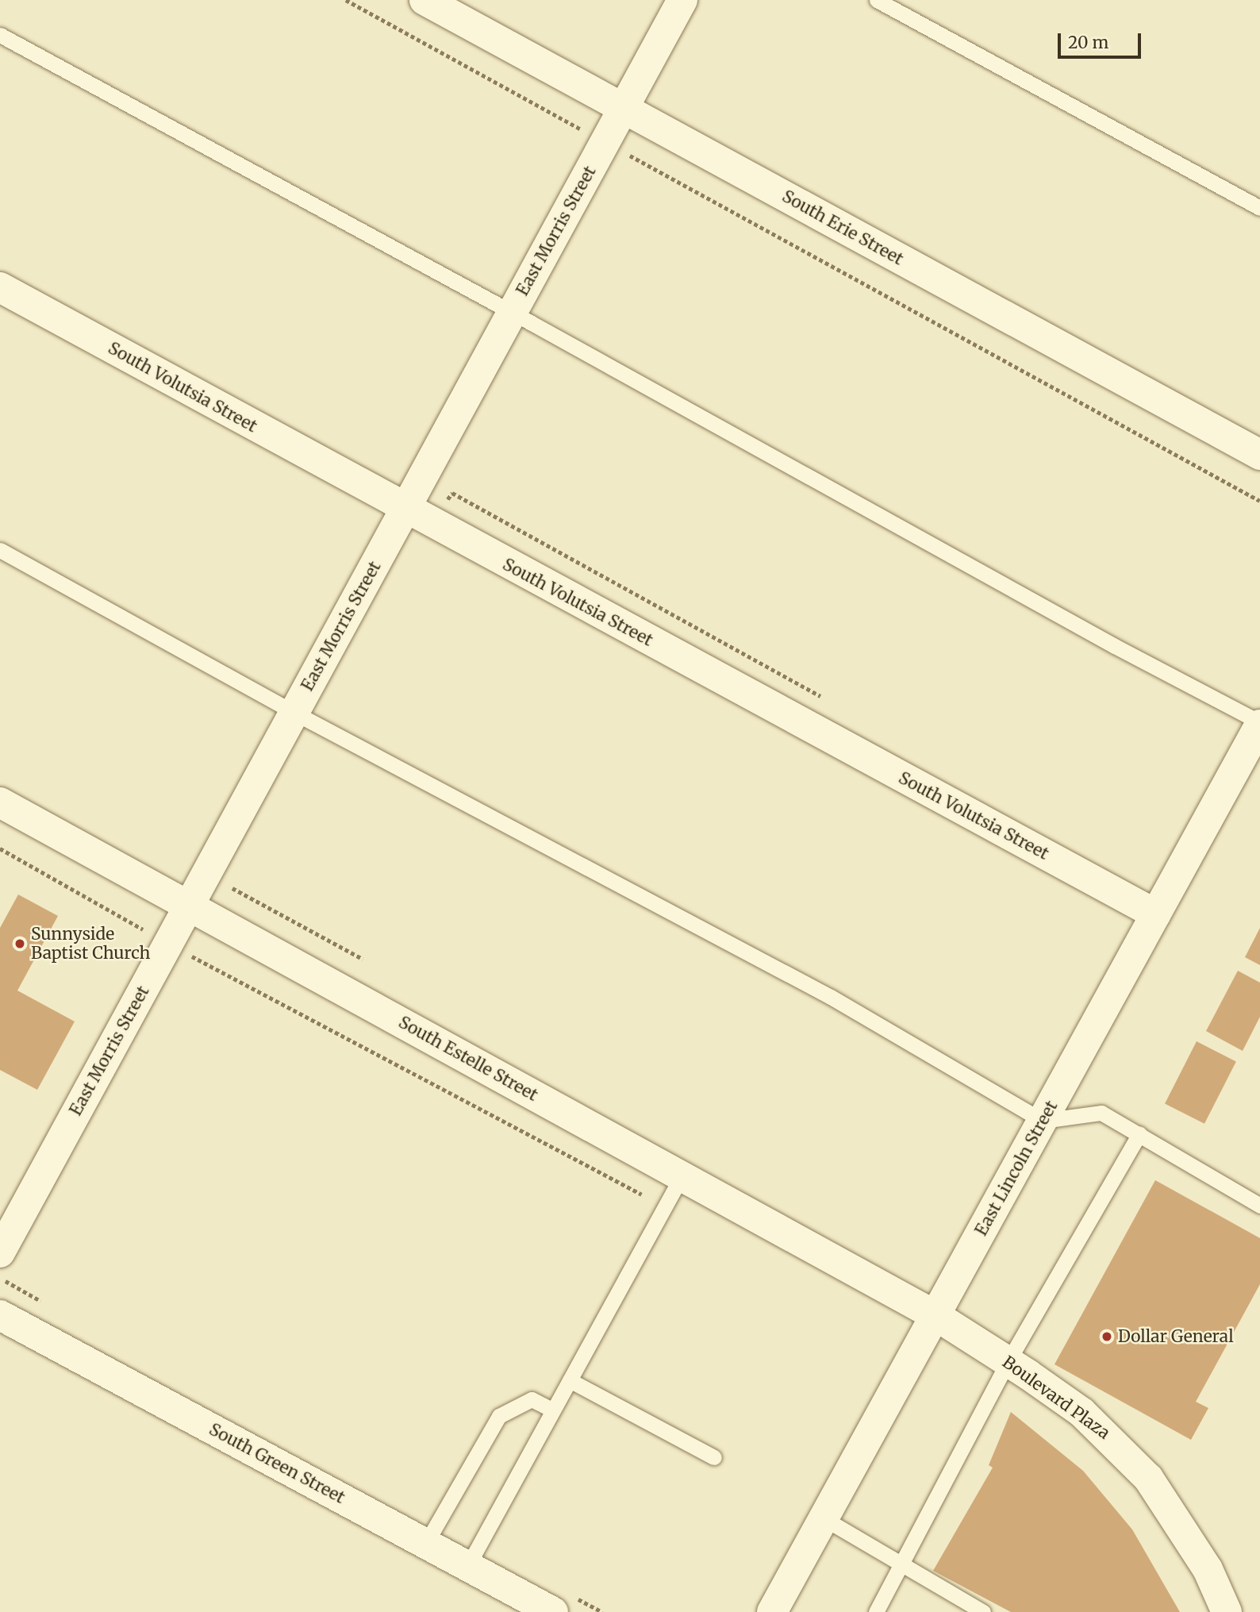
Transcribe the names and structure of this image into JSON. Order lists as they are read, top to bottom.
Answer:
{
  "streets": {
    "street": [
      "South Erie Street",
      "East Morris Street",
      "South Volutsia Street",
      "South Estelle Street",
      "East Lincoln Street",
      "Boulevard Plaza",
      "South Green Street"
    ]
  },
  "crossings": [
    ["South Erie Street", "East Morris Street"],
    ["East Morris Street", "South Volutsia Street"],
    ["East Morris Street", "South Estelle Street"],
    ["South Volutsia Street", "East Lincoln Street"],
    ["South Estelle Street", "East Lincoln Street"],
    ["South Estelle Street", "Boulevard Plaza"],
    ["East Lincoln Street", "Boulevard Plaza"]
  ],
  "places": ["Sunnyside Baptist Church", "Dollar General"],
  "scale_bar": "20 m"
}
